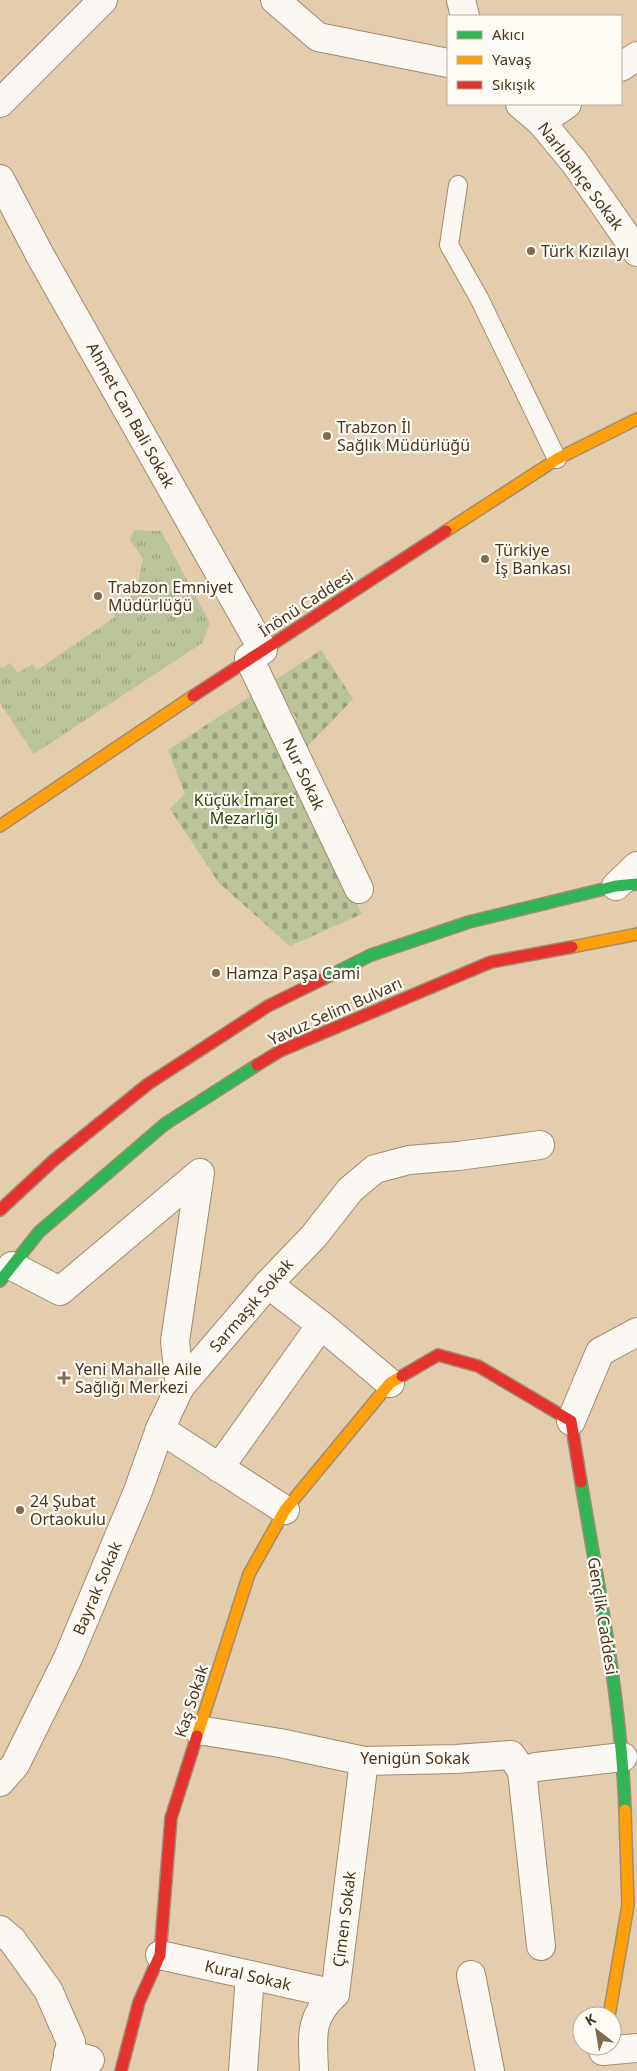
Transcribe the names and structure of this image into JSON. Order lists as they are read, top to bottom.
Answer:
{
  "streets": {
    "street": [
      "Narlıbahçe Sokak",
      "Ahmet Can Bali Sokak",
      "İnönü Caddesi",
      "Nur Sokak",
      "Yavuz Selim Bulvarı",
      "Sarmaşık Sokak",
      "Bayrak Sokak",
      "Gençlik Caddesi",
      "Kaş Sokak",
      "Yenigün Sokak",
      "Çimen Sokak",
      "Kural Sokak"
    ]
  },
  "crossings": [
    ["Ahmet Can Bali Sokak", "İnönü Caddesi"],
    ["Ahmet Can Bali Sokak", "Nur Sokak"],
    ["İnönü Caddesi", "Nur Sokak"],
    ["Sarmaşık Sokak", "Bayrak Sokak"],
    ["Kaş Sokak", "Yenigün Sokak"],
    ["Kaş Sokak", "Kural Sokak"],
    ["Yenigün Sokak", "Çimen Sokak"],
    ["Çimen Sokak", "Kural Sokak"]
  ],
  "parks": ["Küçük İmaret Mezarlığı"],
  "places": {
    "other": [
      "Türk Kızılayı",
      "Trabzon İl Sağlık Müdürlüğü",
      "Türkiye İş Bankası",
      "Trabzon Emniyet Müdürlüğü",
      "Hamza Paşa Cami",
      "24 Şubat Ortaokulu"
    ],
    "health": ["Yeni Mahalle Aile Sağlığı Merkezi"]
  },
  "legend": ["Akıcı", "Yavaş", "Sıkışık"],
  "north": "top left"
}
